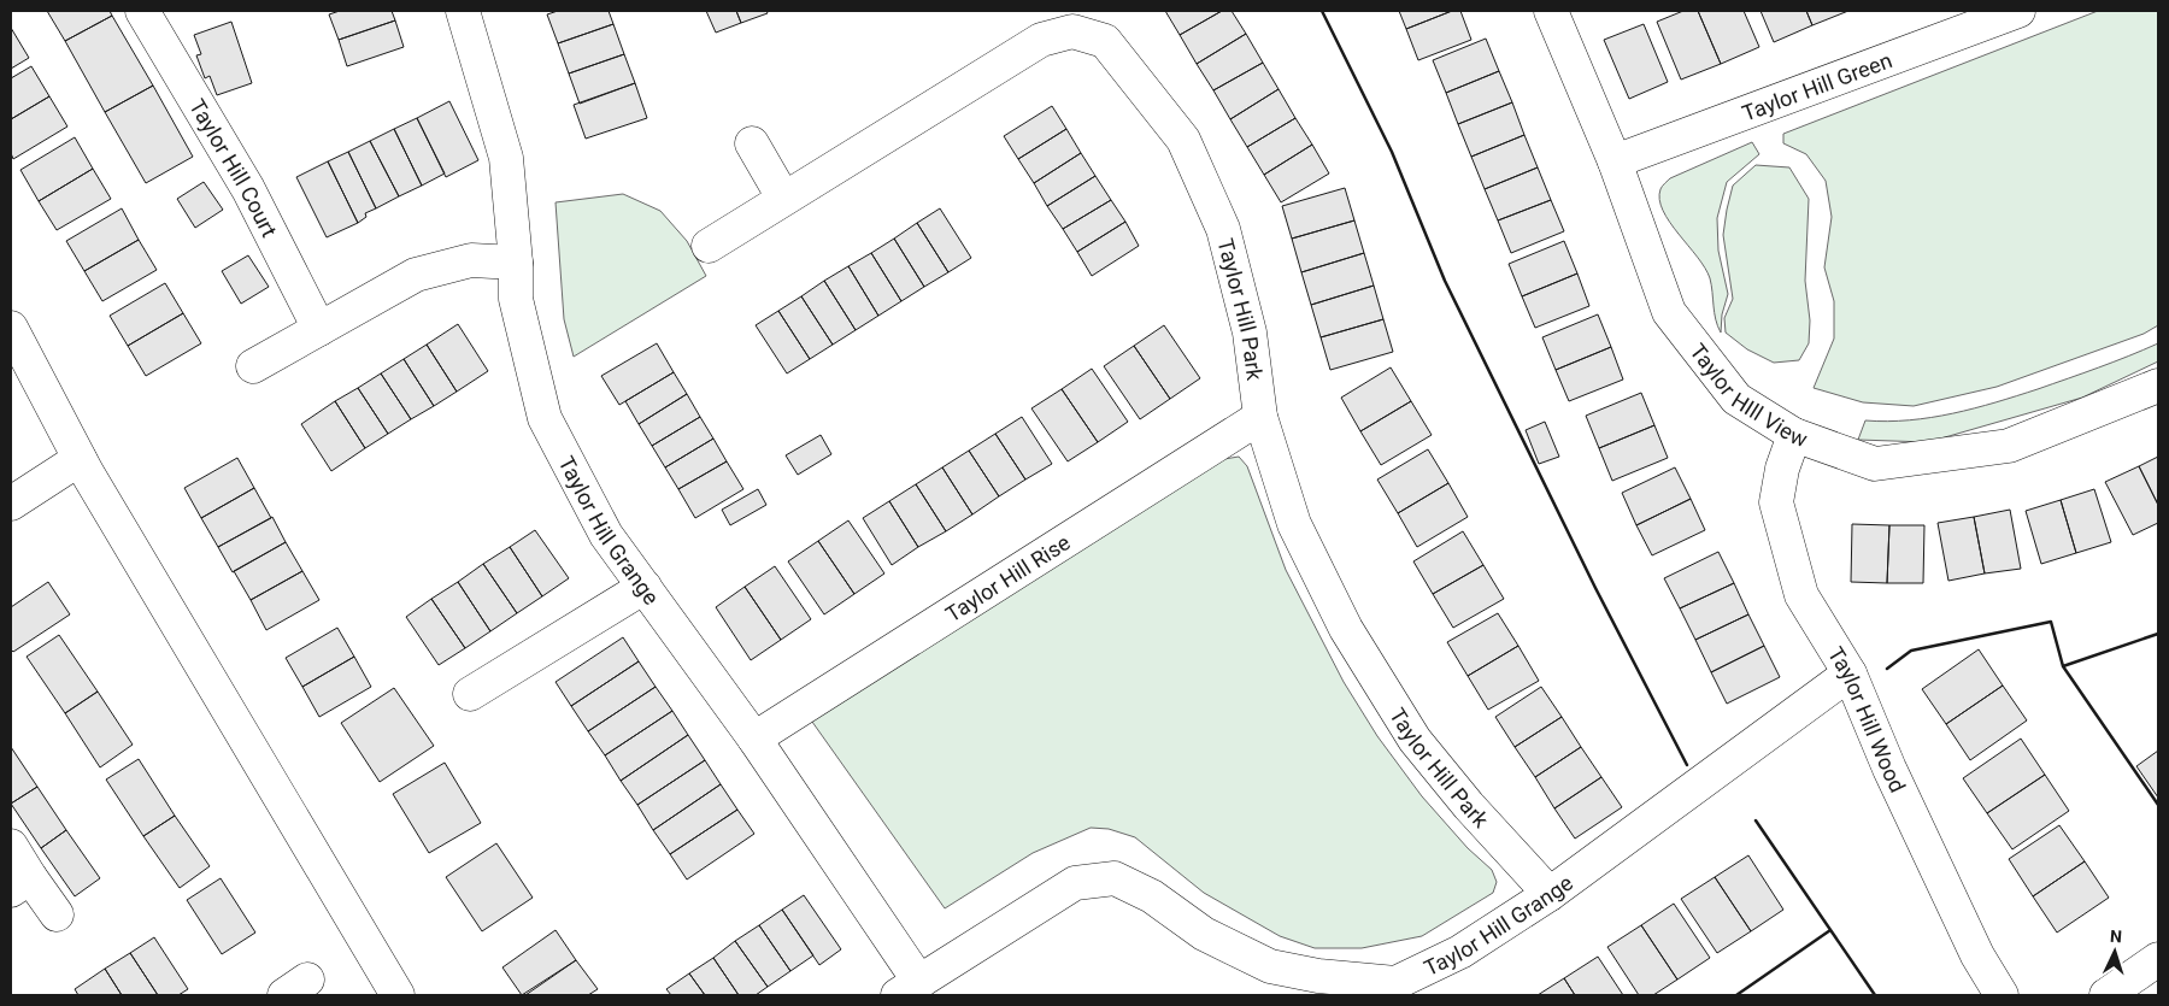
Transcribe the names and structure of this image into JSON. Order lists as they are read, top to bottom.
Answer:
{
  "streets": {
    "street": [
      "Taylor Hill Green",
      "Taylor Hill Court",
      "Taylor Hill Park",
      "Taylor HIll View",
      "Taylor Hill Grange",
      "Taylor Hill Rise",
      "Taylor Hill Wood"
    ]
  },
  "crossings": [
    ["Taylor Hill Green", "Taylor HIll View"],
    ["Taylor Hill Park", "Taylor Hill Grange"],
    ["Taylor Hill Park", "Taylor Hill Rise"],
    ["Taylor HIll View", "Taylor Hill Wood"],
    ["Taylor Hill Grange", "Taylor Hill Rise"],
    ["Taylor Hill Grange", "Taylor Hill Wood"]
  ],
  "north": "top"
}
